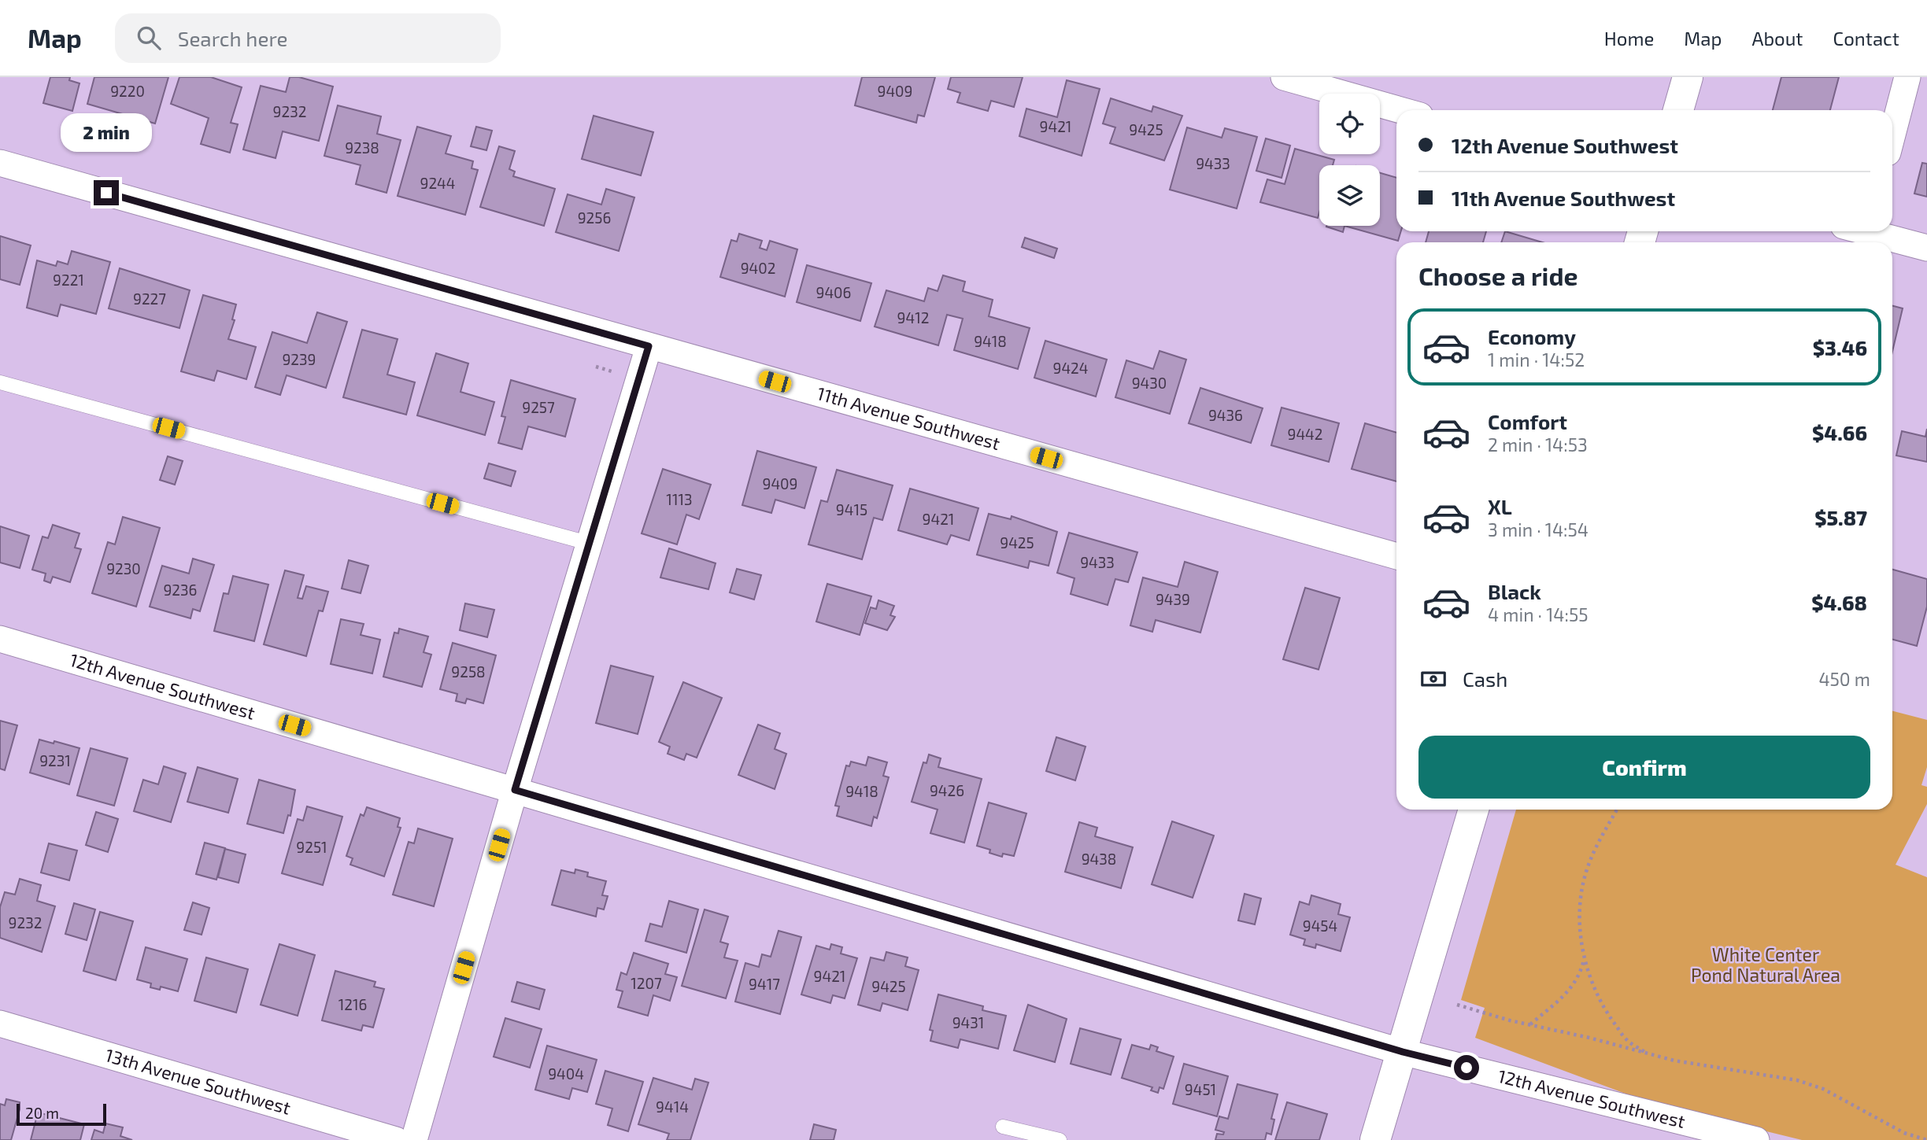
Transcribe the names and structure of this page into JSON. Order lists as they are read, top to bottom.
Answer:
{
  "streets": {
    "street": ["11th Avenue Southwest", "12th Avenue Southwest", "13th Avenue Southwest"]
  },
  "parks": ["White Center Pond Natural Area"],
  "house_numbers": [
    "9220",
    "9409",
    "9232",
    "9421",
    "9425",
    "9238",
    "9433",
    "9244",
    "9256",
    "9402",
    "9221",
    "9406",
    "9227",
    "9412",
    "9418",
    "9239",
    "9424",
    "9430",
    "9257",
    "9436",
    "9442",
    "9409",
    "1113",
    "9415",
    "9421",
    "9425",
    "9433",
    "9230",
    "9236",
    "9439",
    "9258",
    "9231",
    "9426",
    "9418",
    "9251",
    "9438",
    "9232",
    "9454",
    "9421",
    "1207",
    "9417",
    "9425",
    "1216",
    "9431",
    "9404",
    "9451",
    "9414"
  ],
  "scale_bar": "20 m",
  "page": {
    "header": "Map",
    "search": "Search here",
    "nav": [
      "Home",
      "Map",
      "About",
      "Contact"
    ],
    "banner": ["12th Avenue Southwest", "11th Avenue Southwest"],
    "bubble": "2 min",
    "heading": "Choose a ride",
    "list": [
      {
        "name": "Economy",
        "note": "1 min · 14:52",
        "value": "$3.46"
      },
      {
        "name": "Comfort",
        "note": "2 min · 14:53",
        "value": "$4.66"
      },
      {
        "name": "XL",
        "note": "3 min · 14:54",
        "value": "$5.87"
      },
      {
        "name": "Black",
        "note": "4 min · 14:55",
        "value": "$4.68"
      }
    ],
    "pay": ["Cash", "450 m"],
    "buttons": "Confirm",
    "scale": "20 m"
  }
}
